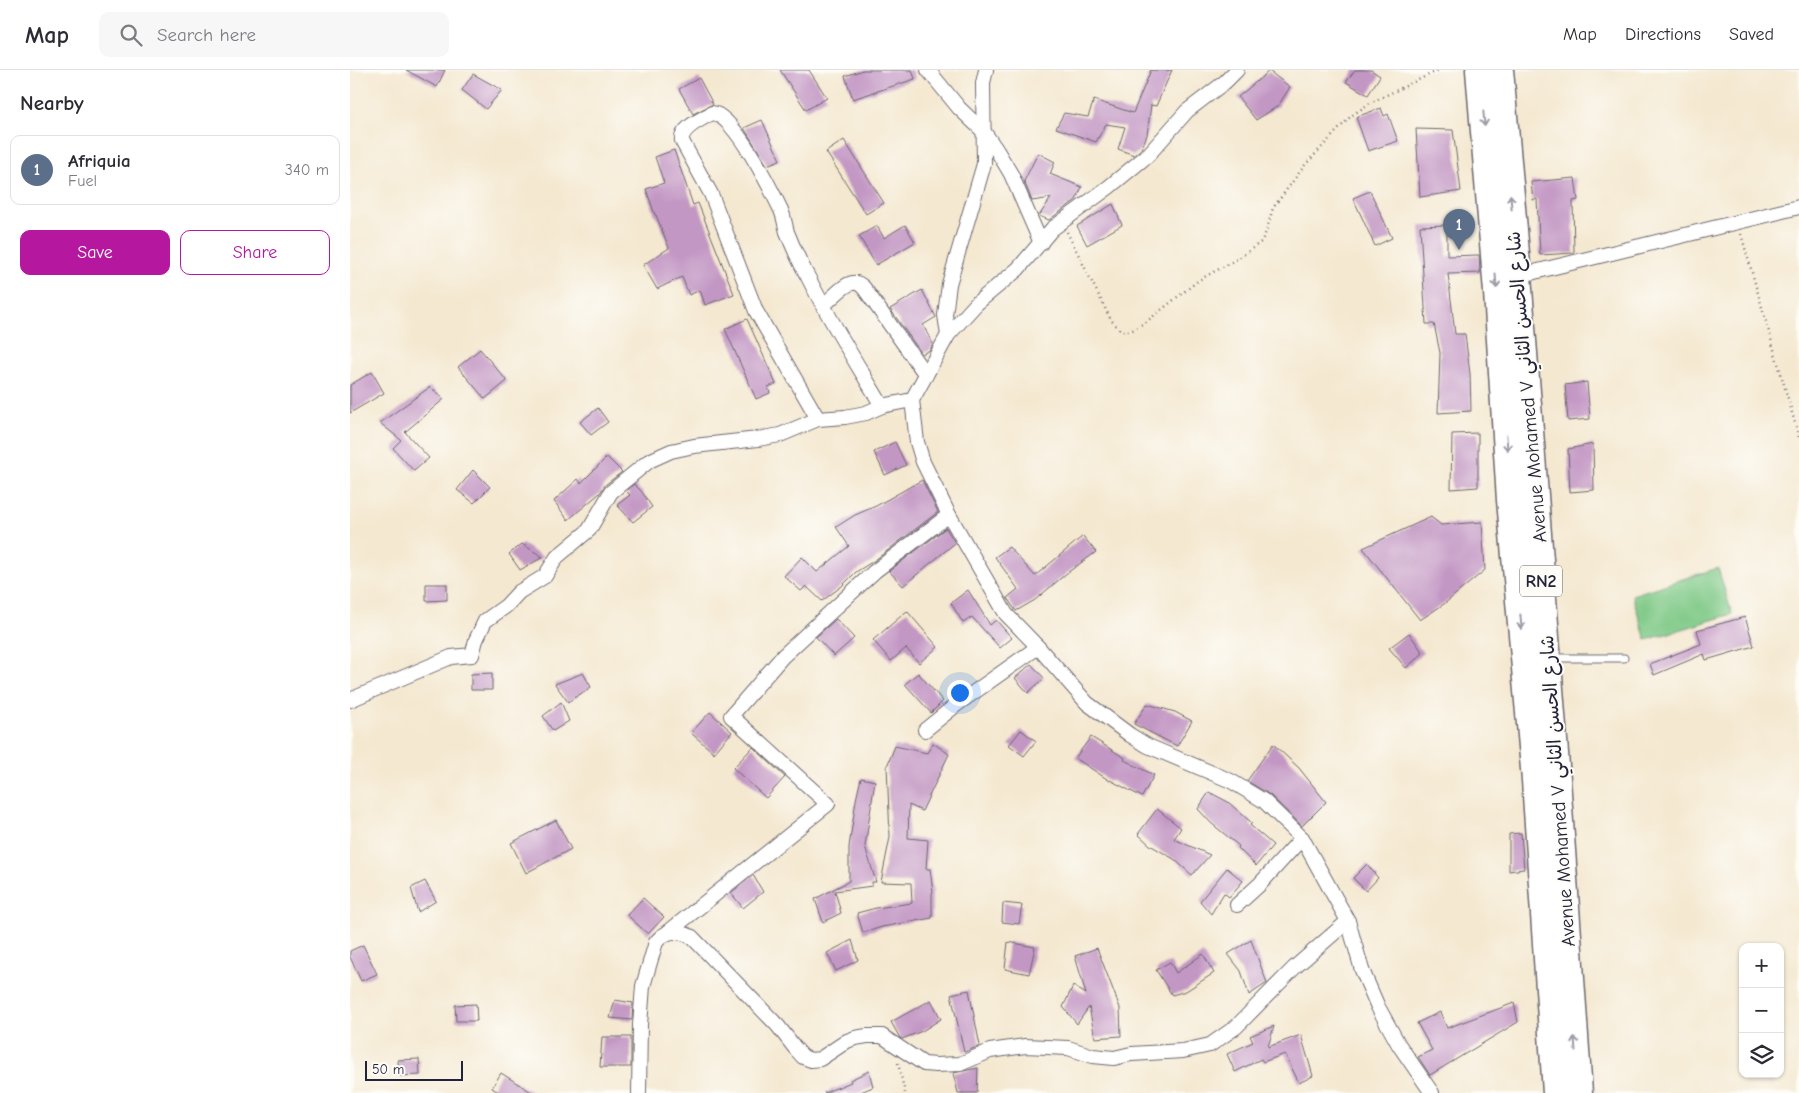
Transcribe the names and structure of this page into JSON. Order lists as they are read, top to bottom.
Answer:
{
  "streets": {
    "highway": ["Avenue Mohamed V شارع الحسن الثاني", "RN2"]
  },
  "scale_bar": "50 m",
  "page": {
    "header": "Map",
    "search": "Search here",
    "nav": ["Map", "Directions", "Saved"],
    "heading": "Nearby",
    "list": [
      {
        "mark": "1",
        "name": "Afriquia",
        "note": "Fuel",
        "value": "340 m"
      }
    ],
    "pins": "1",
    "buttons": ["Save", "Share"],
    "map_buttons": ["+", "−"],
    "scale": "50 m"
  }
}
